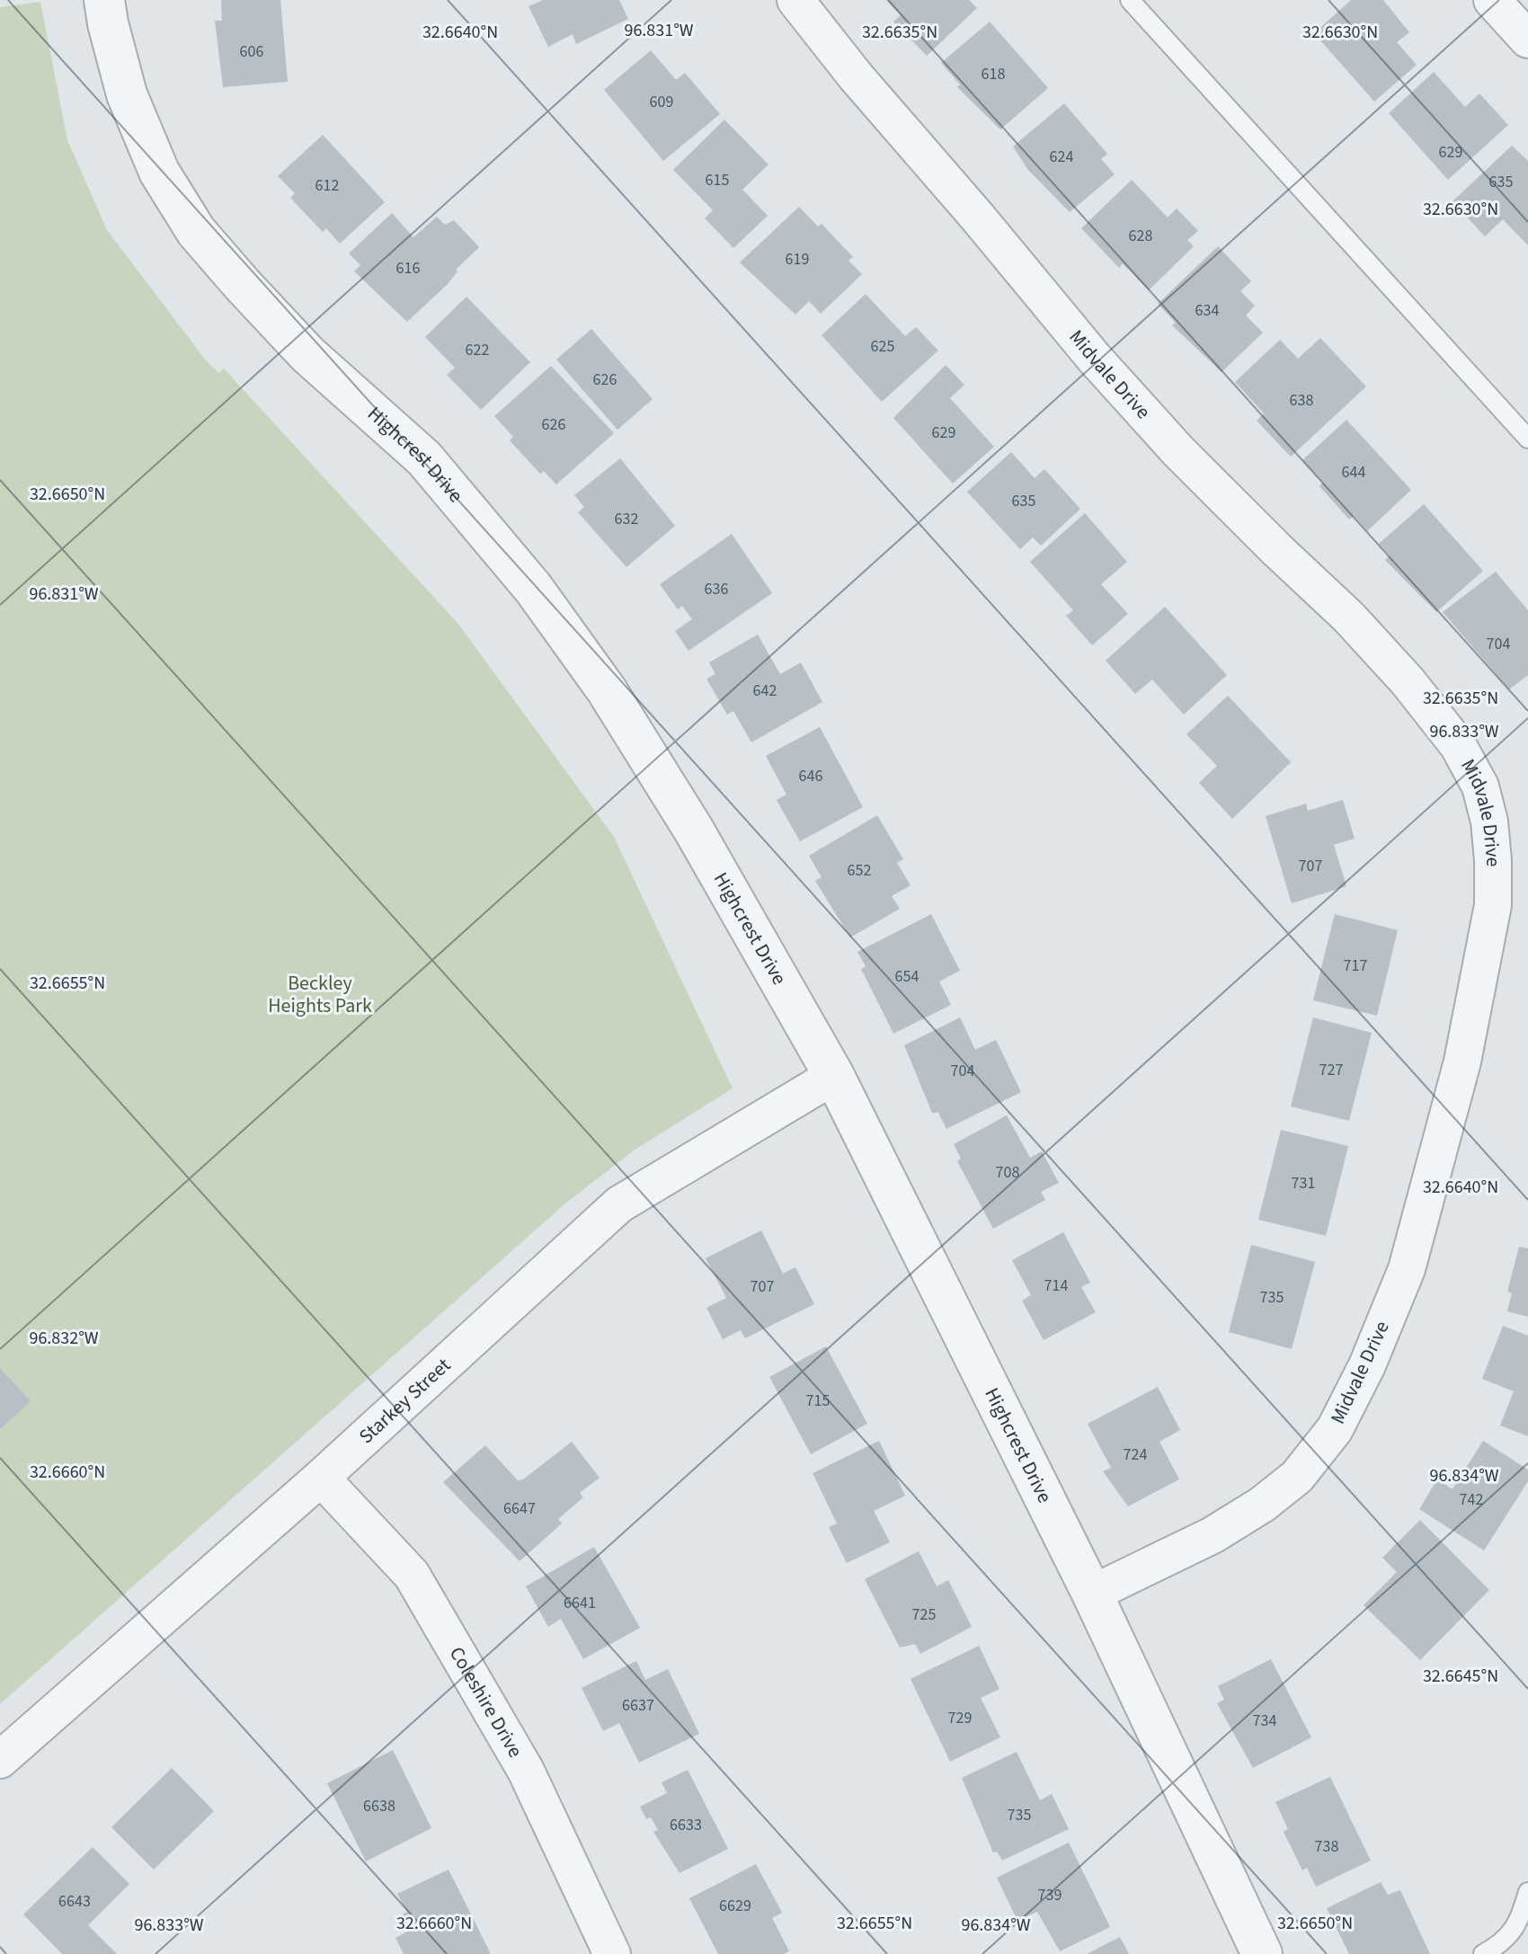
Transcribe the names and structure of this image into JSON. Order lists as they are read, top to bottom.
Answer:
{
  "streets": {
    "street": [
      "Midvale Drive",
      "Highcrest Drive",
      "Starkey Street",
      "Coleshire Drive"
    ]
  },
  "crossings": [
    ["Midvale Drive", "Highcrest Drive"],
    ["Highcrest Drive", "Starkey Street"],
    ["Starkey Street", "Coleshire Drive"]
  ],
  "parks": ["Beckley Heights Park"],
  "house_numbers": [
    "606",
    "618",
    "609",
    "629",
    "624",
    "615",
    "635",
    "612",
    "628",
    "619",
    "616",
    "634",
    "625",
    "622",
    "626",
    "638",
    "626",
    "629",
    "644",
    "635",
    "632",
    "636",
    "704",
    "642",
    "646",
    "707",
    "652",
    "717",
    "654",
    "727",
    "704",
    "708",
    "731",
    "714",
    "707",
    "735",
    "715",
    "724",
    "742",
    "6647",
    "6641",
    "725",
    "6637",
    "729",
    "734",
    "6638",
    "735",
    "6633",
    "738",
    "739",
    "6643",
    "6629"
  ],
  "coordinates": [
    "96.831°W",
    "32.6640°N",
    "32.6635°N",
    "32.6630°N",
    "32.6650°N",
    "96.833°W",
    "32.6655°N",
    "96.832°W",
    "32.6660°N",
    "96.834°W",
    "32.6645°N"
  ]
}
